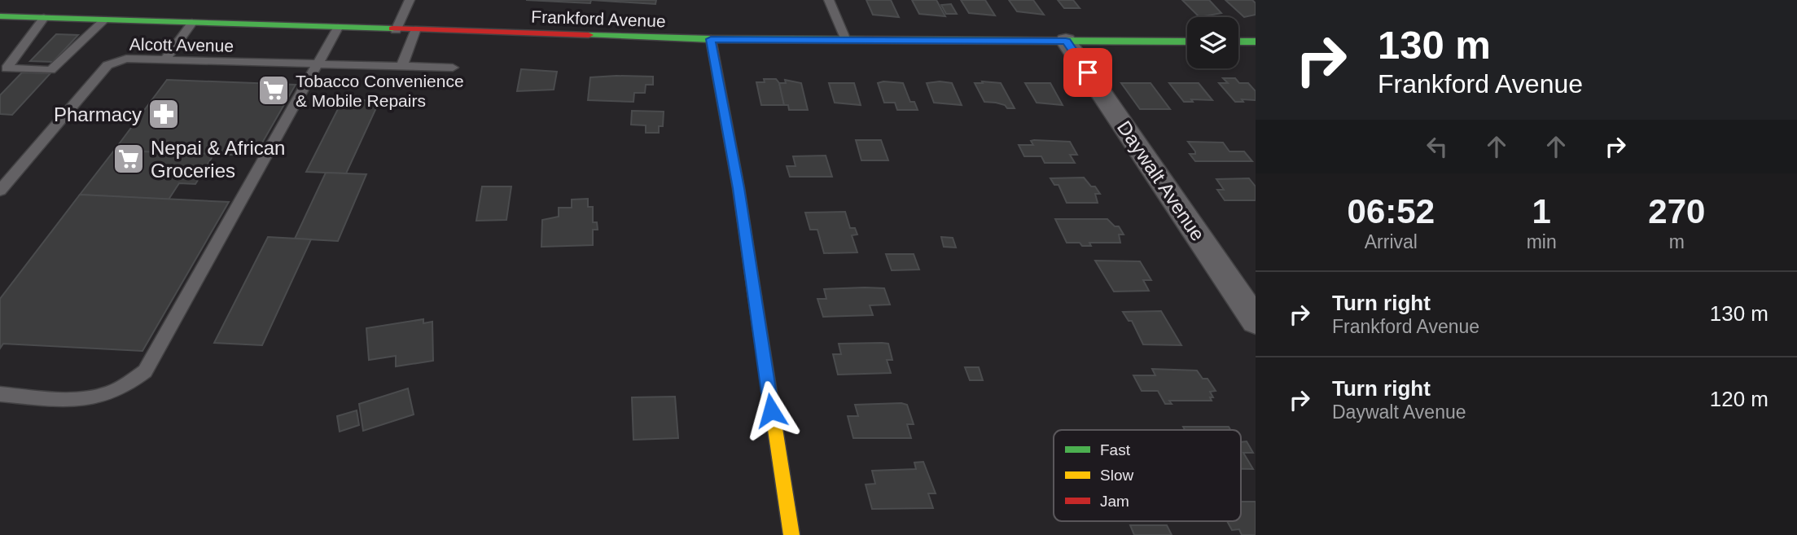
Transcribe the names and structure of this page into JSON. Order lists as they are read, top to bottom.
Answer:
{
  "streets": {
    "street": ["Frankford Avenue", "Daywalt Avenue"],
    "lane": ["Alcott Avenue"]
  },
  "crossings": [
    ["Frankford Avenue", "Daywalt Avenue"]
  ],
  "places": {
    "supermarket": ["Tobacco Convenience & Mobile Repairs", "Nepai & African Groceries"],
    "pharmacy": ["Pharmacy"]
  },
  "legend": ["Fast", "Slow", "Jam"],
  "page": {
    "turn": ["130 m", "Frankford Avenue"],
    "eta": [
      "06:52",
      "Arrival",
      "1",
      "min",
      "270",
      "m"
    ],
    "list": [
      {
        "name": "Turn right",
        "note": "Frankford Avenue",
        "value": "130 m"
      },
      {
        "name": "Turn right",
        "note": "Daywalt Avenue",
        "value": "120 m"
      }
    ]
  }
}
